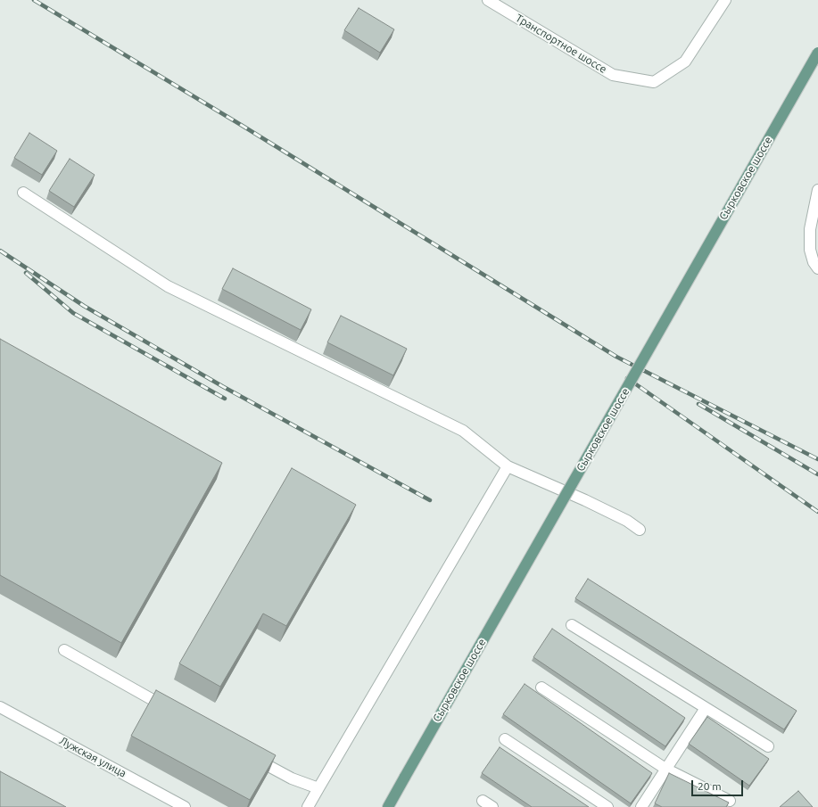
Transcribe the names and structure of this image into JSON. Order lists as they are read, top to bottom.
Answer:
{
  "streets": {
    "main road": ["Сырковское шоссе"],
    "street": ["Транспортное шоссе", "Лужская улица"]
  },
  "scale_bar": "20 m"
}
